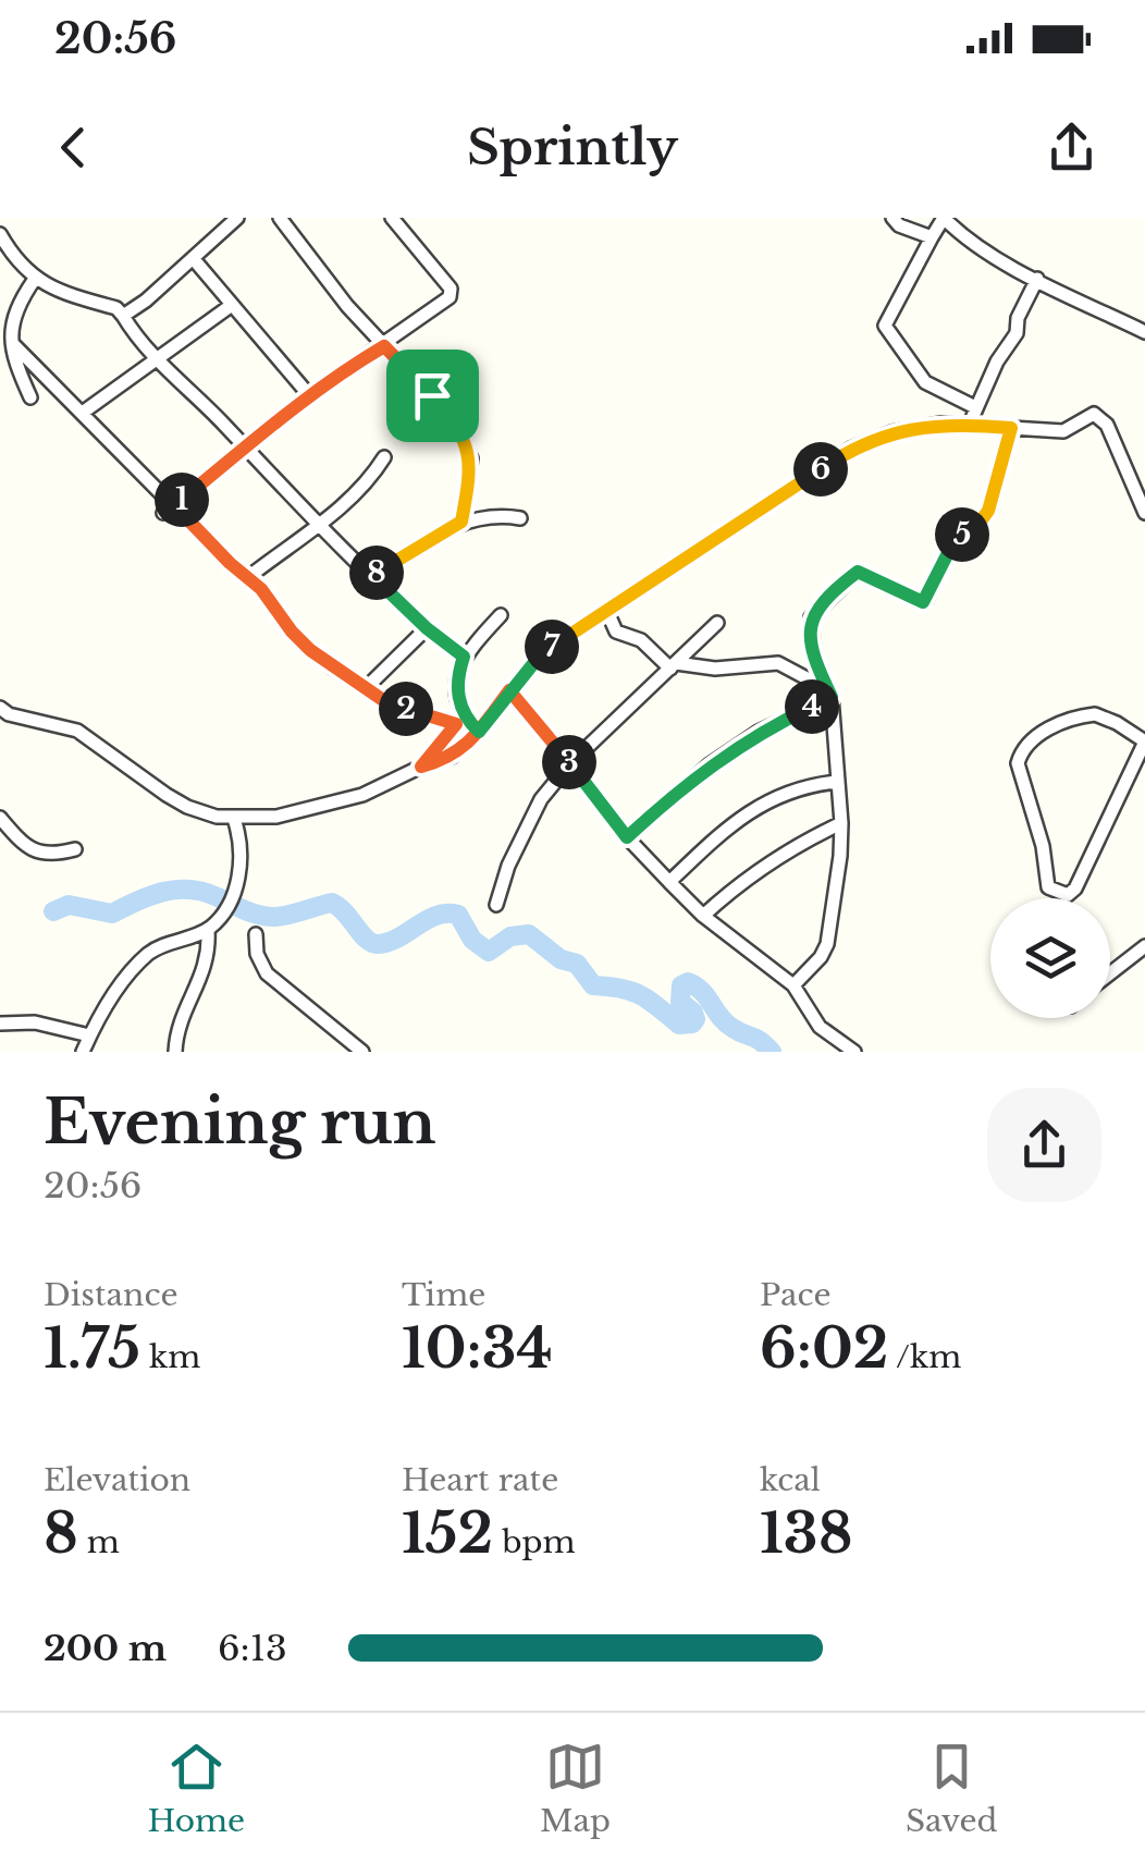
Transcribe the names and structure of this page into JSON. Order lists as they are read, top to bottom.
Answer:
{
  "page": {
    "status": "20:56",
    "header": "Sprintly",
    "pins": [
      "6",
      "1",
      "5",
      "8",
      "7",
      "4",
      "2",
      "3"
    ],
    "heading": ["Evening run", "20:56"],
    "stats": [
      ["Distance", "1.75 km"],
      ["Time", "10:34"],
      ["Pace", "6:02 /km"],
      ["Elevation", "8 m"],
      ["Heart rate", "152 bpm"],
      ["kcal", "138"]
    ],
    "list": [
      {
        "name": "200 m",
        "note": "6:13"
      }
    ],
    "tabs": ["Home", "Map", "Saved"]
  }
}
